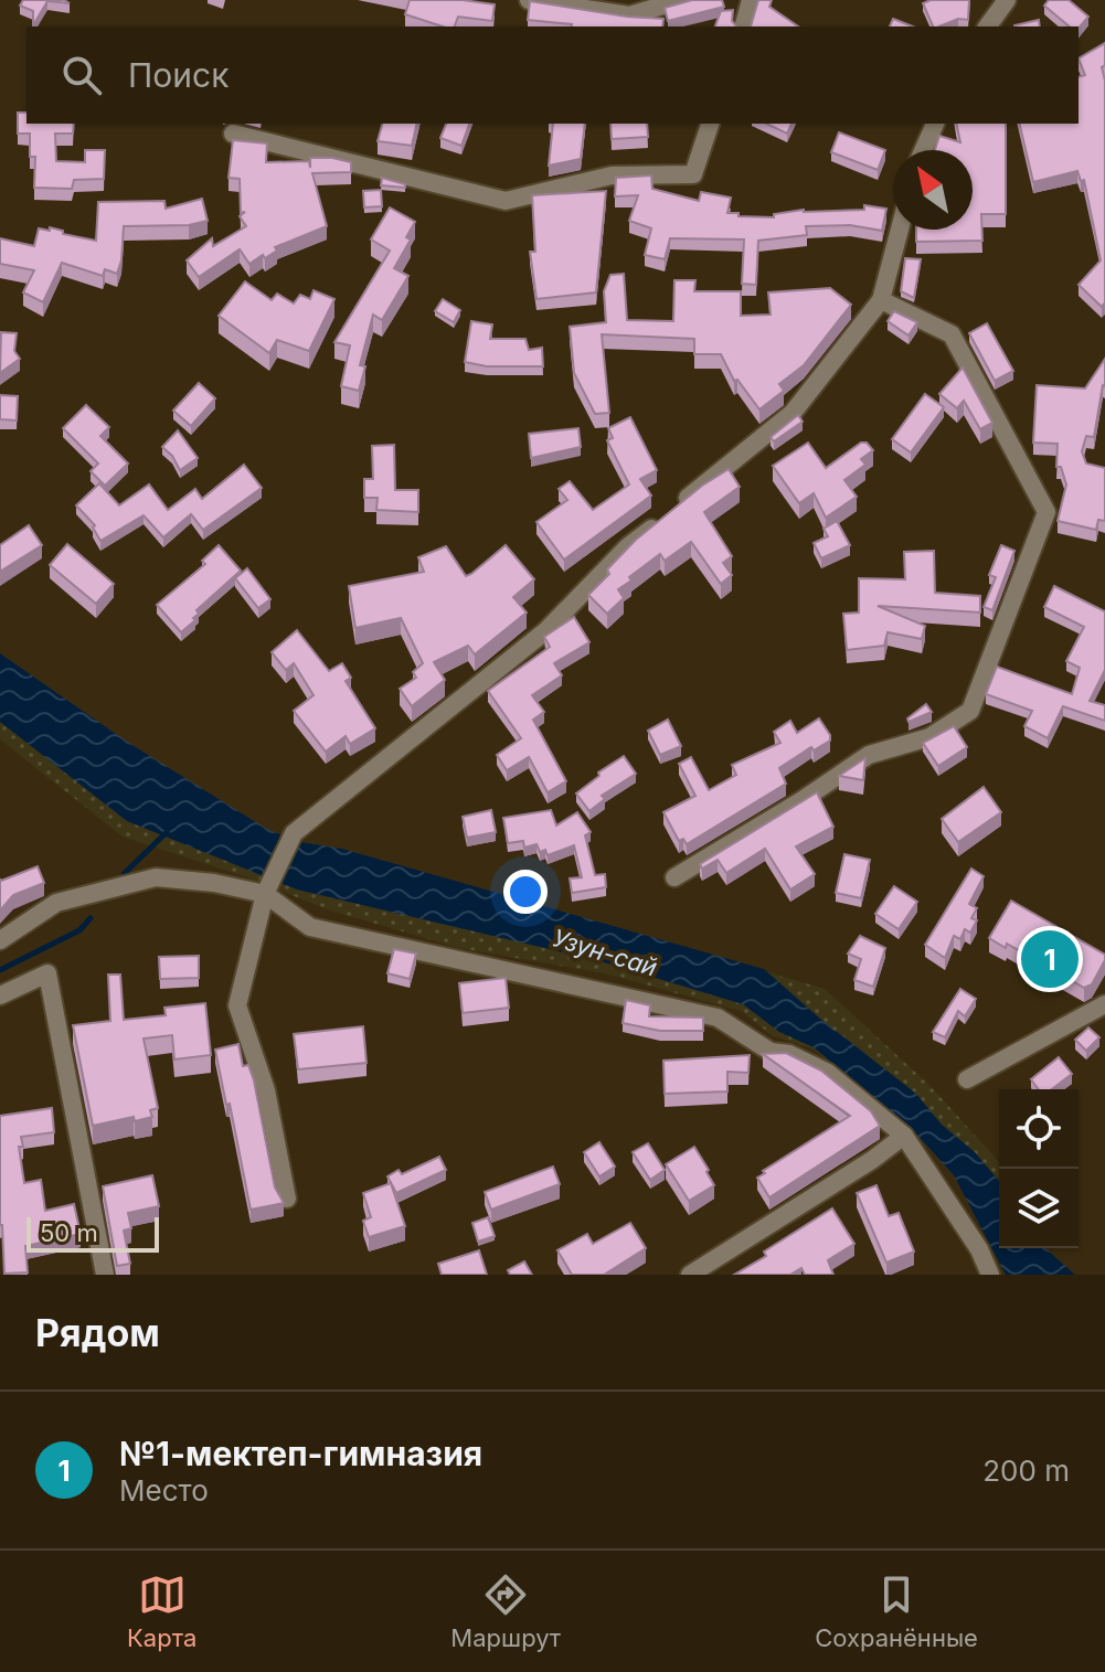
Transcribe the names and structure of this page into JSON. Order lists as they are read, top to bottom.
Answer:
{
  "water": ["Узун-сай"],
  "scale_bar": "50 m",
  "north": "top left",
  "page": {
    "search": "Поиск",
    "pins": "1",
    "scale": "50 m",
    "heading": "Рядом",
    "list": [
      {
        "mark": "1",
        "name": "№1-мектеп-гимназия",
        "note": "Место",
        "value": "200 m"
      }
    ],
    "nav": ["Карта", "Маршрут", "Сохранённые"]
  }
}
